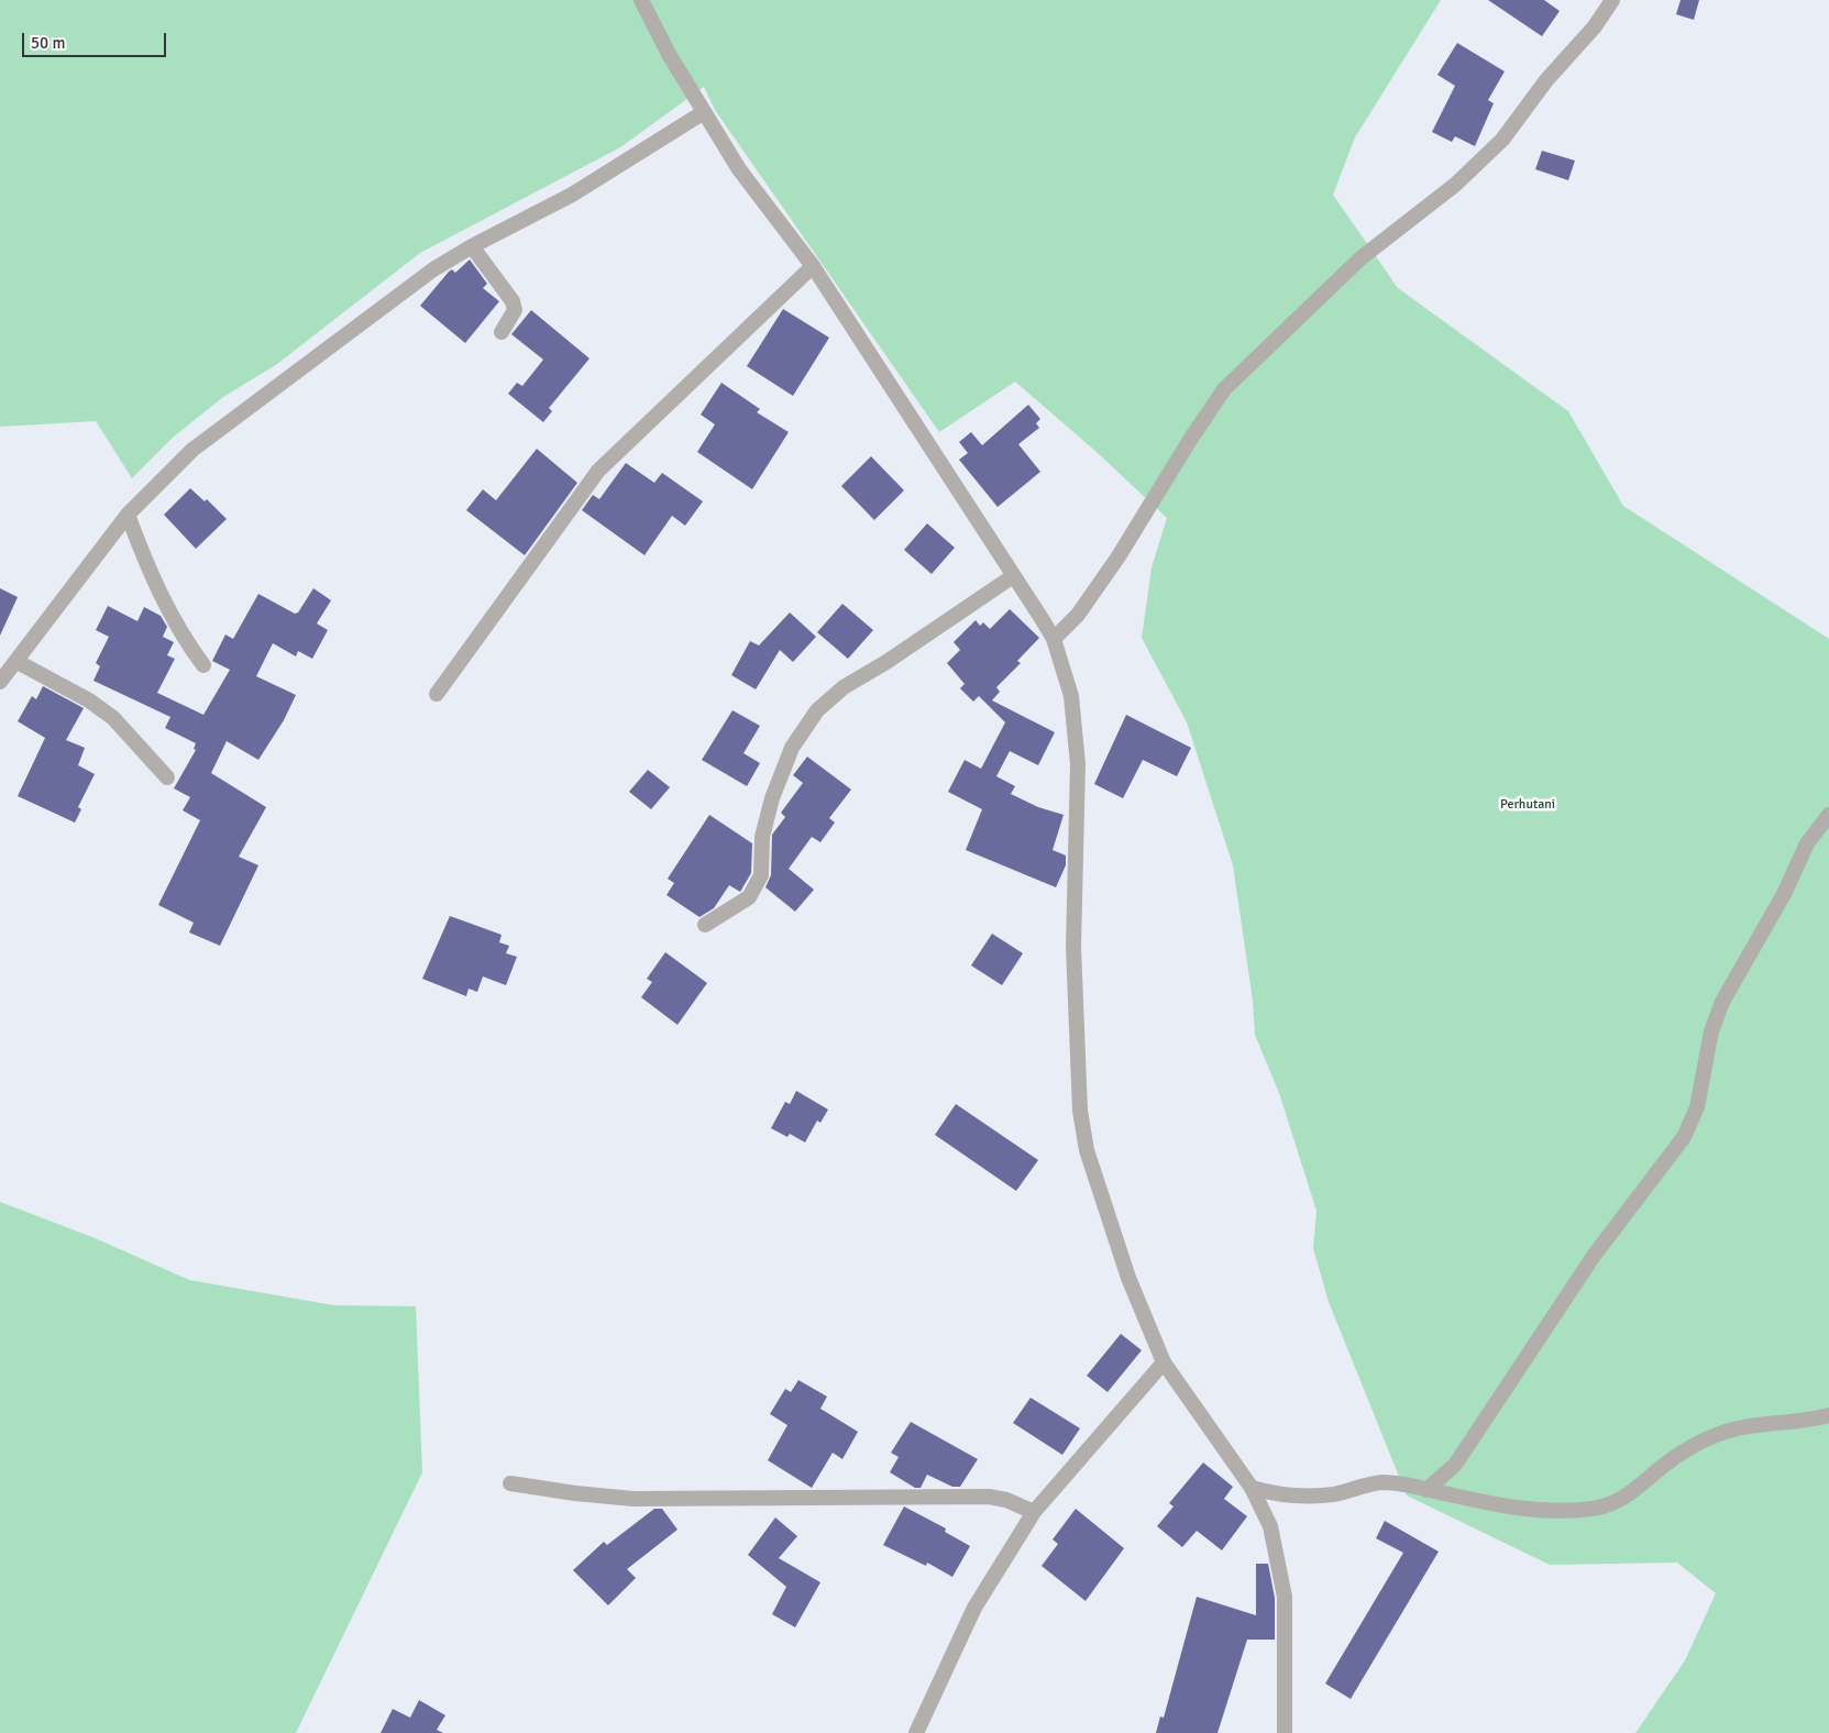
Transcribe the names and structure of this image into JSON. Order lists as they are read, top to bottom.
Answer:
{
  "parks": ["Perhutani"],
  "scale_bar": "50 m"
}
